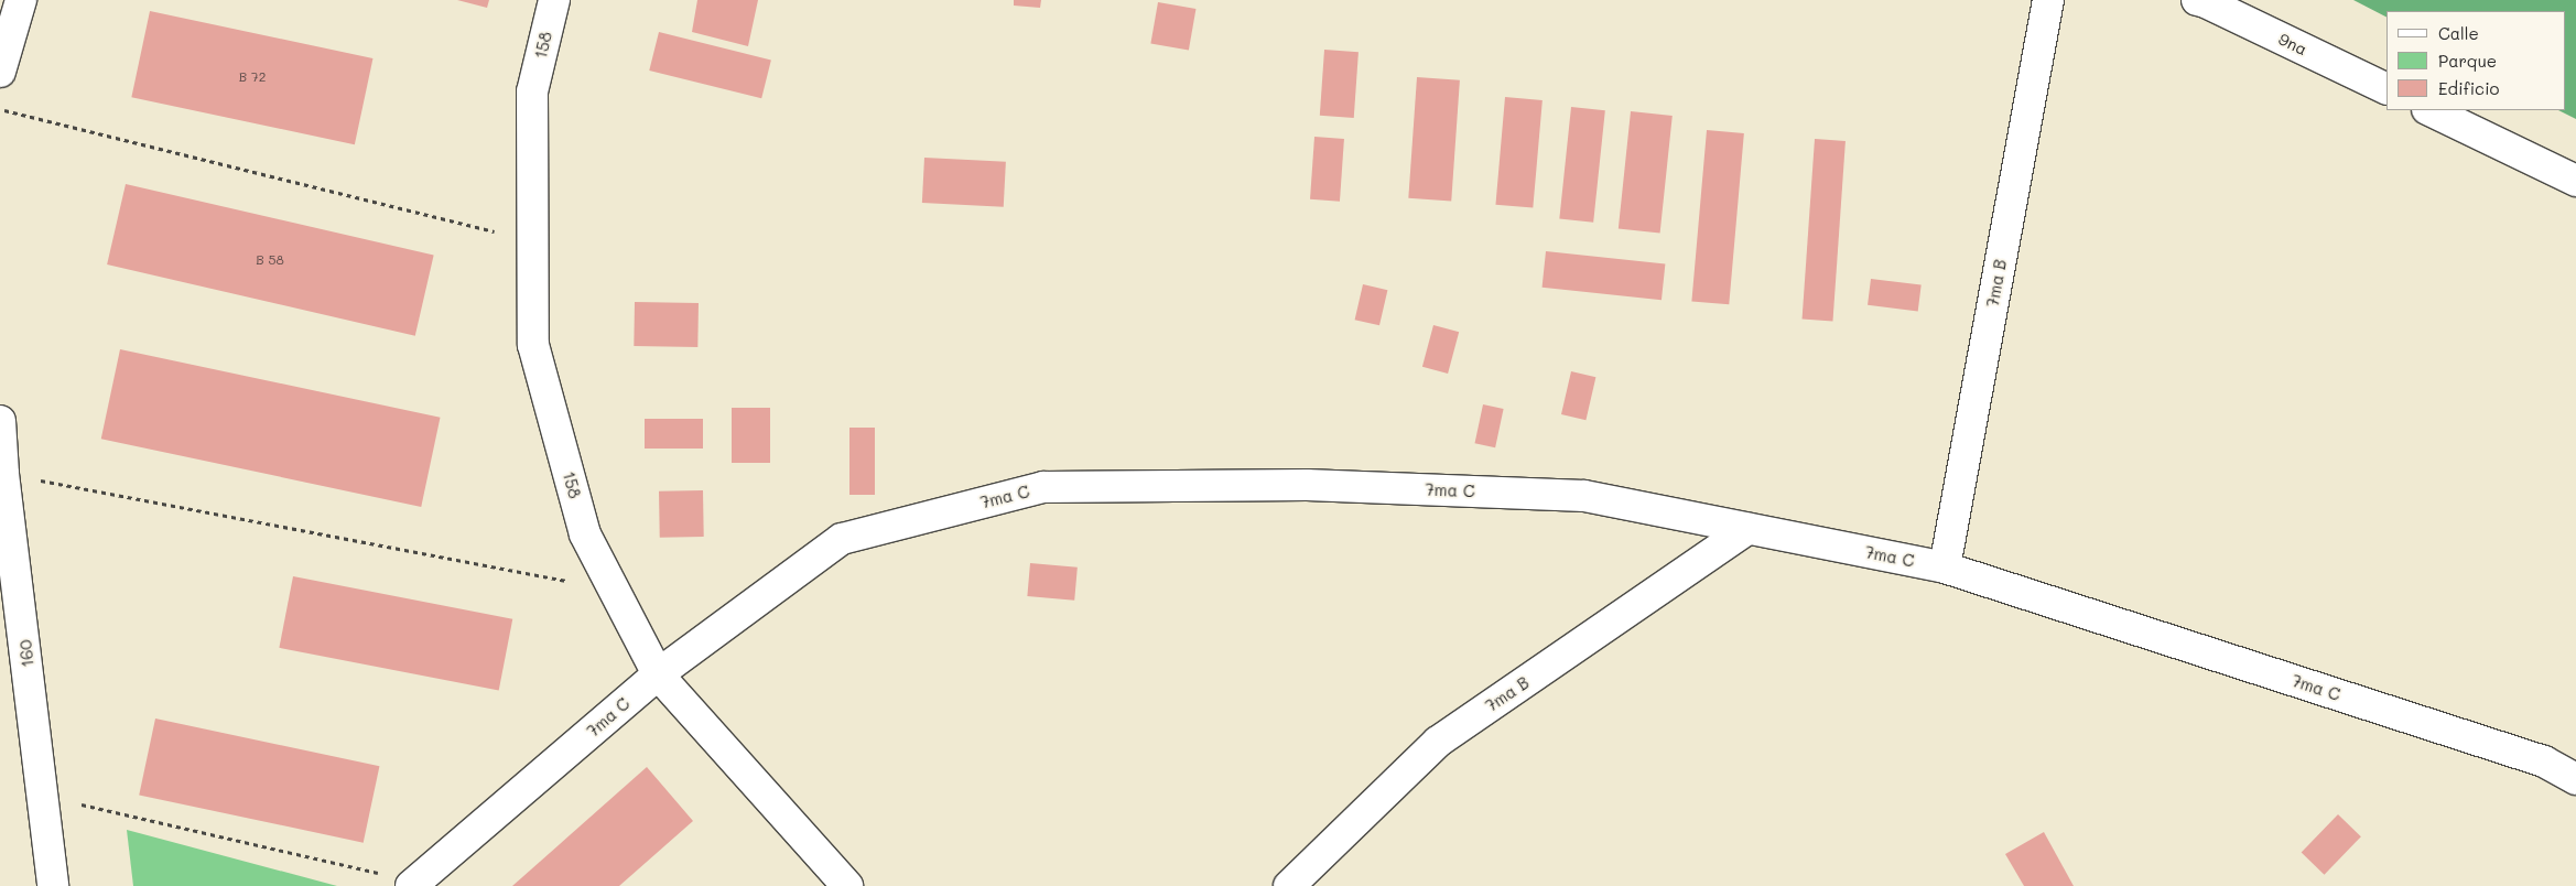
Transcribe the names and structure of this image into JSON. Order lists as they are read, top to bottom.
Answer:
{
  "streets": {
    "street": [
      "9na",
      "158",
      "7ma B",
      "7ma C",
      "160"
    ]
  },
  "crossings": [
    ["158", "7ma C"],
    ["7ma B", "7ma C"]
  ],
  "house_numbers": ["B 72", "B 58"],
  "legend": ["Calle", "Parque", "Edificio"]
}
